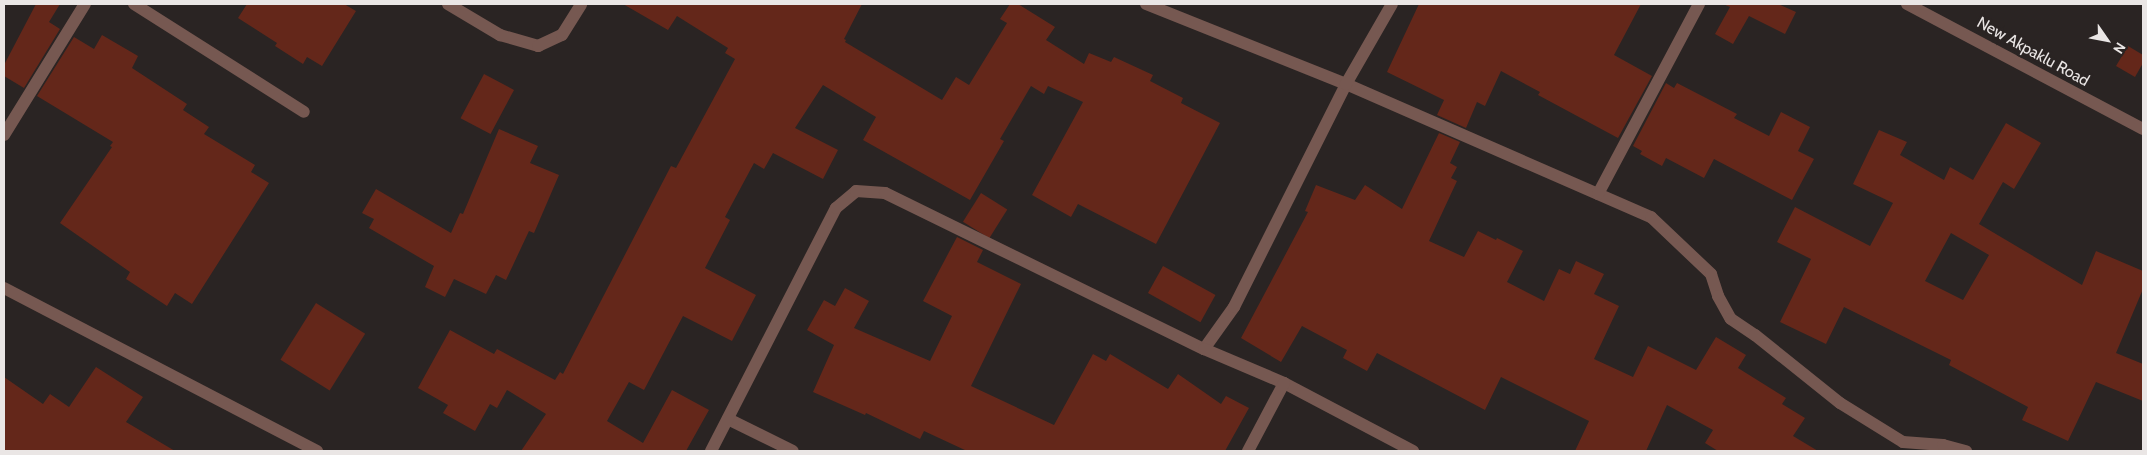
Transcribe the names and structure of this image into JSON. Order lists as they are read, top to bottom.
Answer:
{
  "streets": {
    "street": ["New Akpaklu Road"]
  },
  "north": "bottom right"
}
